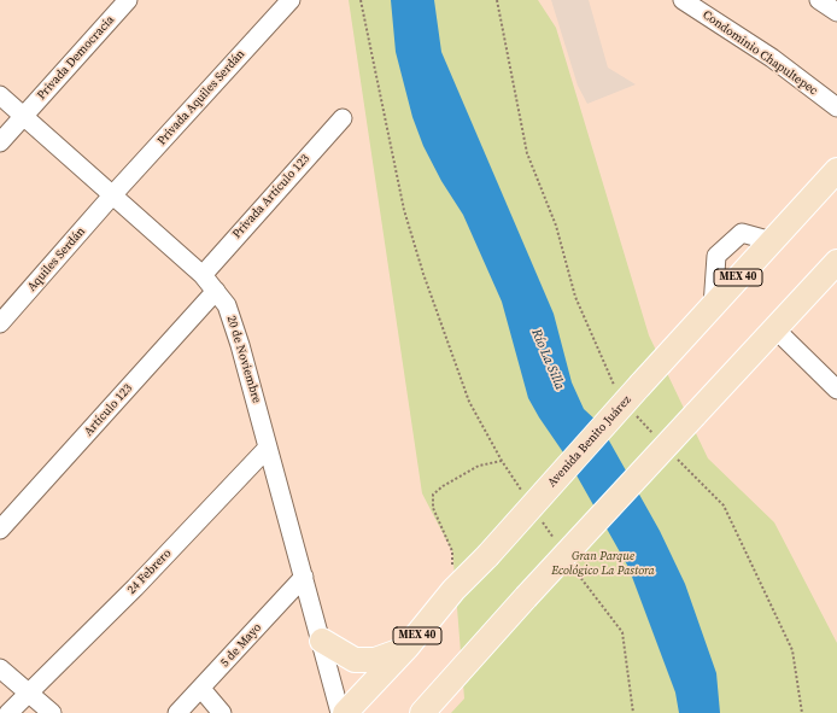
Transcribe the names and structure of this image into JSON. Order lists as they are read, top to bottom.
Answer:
{
  "streets": {
    "main road": ["MEX 40", "Avenida Benito Juárez"],
    "street": [
      "Condominio Chapultepec",
      "Privada Democracia",
      "Privada Aquiles Serdán",
      "Privada Artículo 123",
      "Aquiles Serdán",
      "20 de Noviembre",
      "Artículo 123",
      "24 Febrero",
      "5 de Mayo"
    ]
  },
  "crossings": [
    ["Privada Democracia", "20 de Noviembre"],
    ["Privada Aquiles Serdán", "Aquiles Serdán"],
    ["Privada Aquiles Serdán", "20 de Noviembre"],
    ["Privada Artículo 123", "20 de Noviembre"],
    ["Aquiles Serdán", "20 de Noviembre"],
    ["20 de Noviembre", "Artículo 123"],
    ["20 de Noviembre", "24 Febrero"],
    ["20 de Noviembre", "5 de Mayo"]
  ],
  "water": ["Río La Silla"],
  "parks": ["Gran Parque Ecológico La Pastora"]
}
